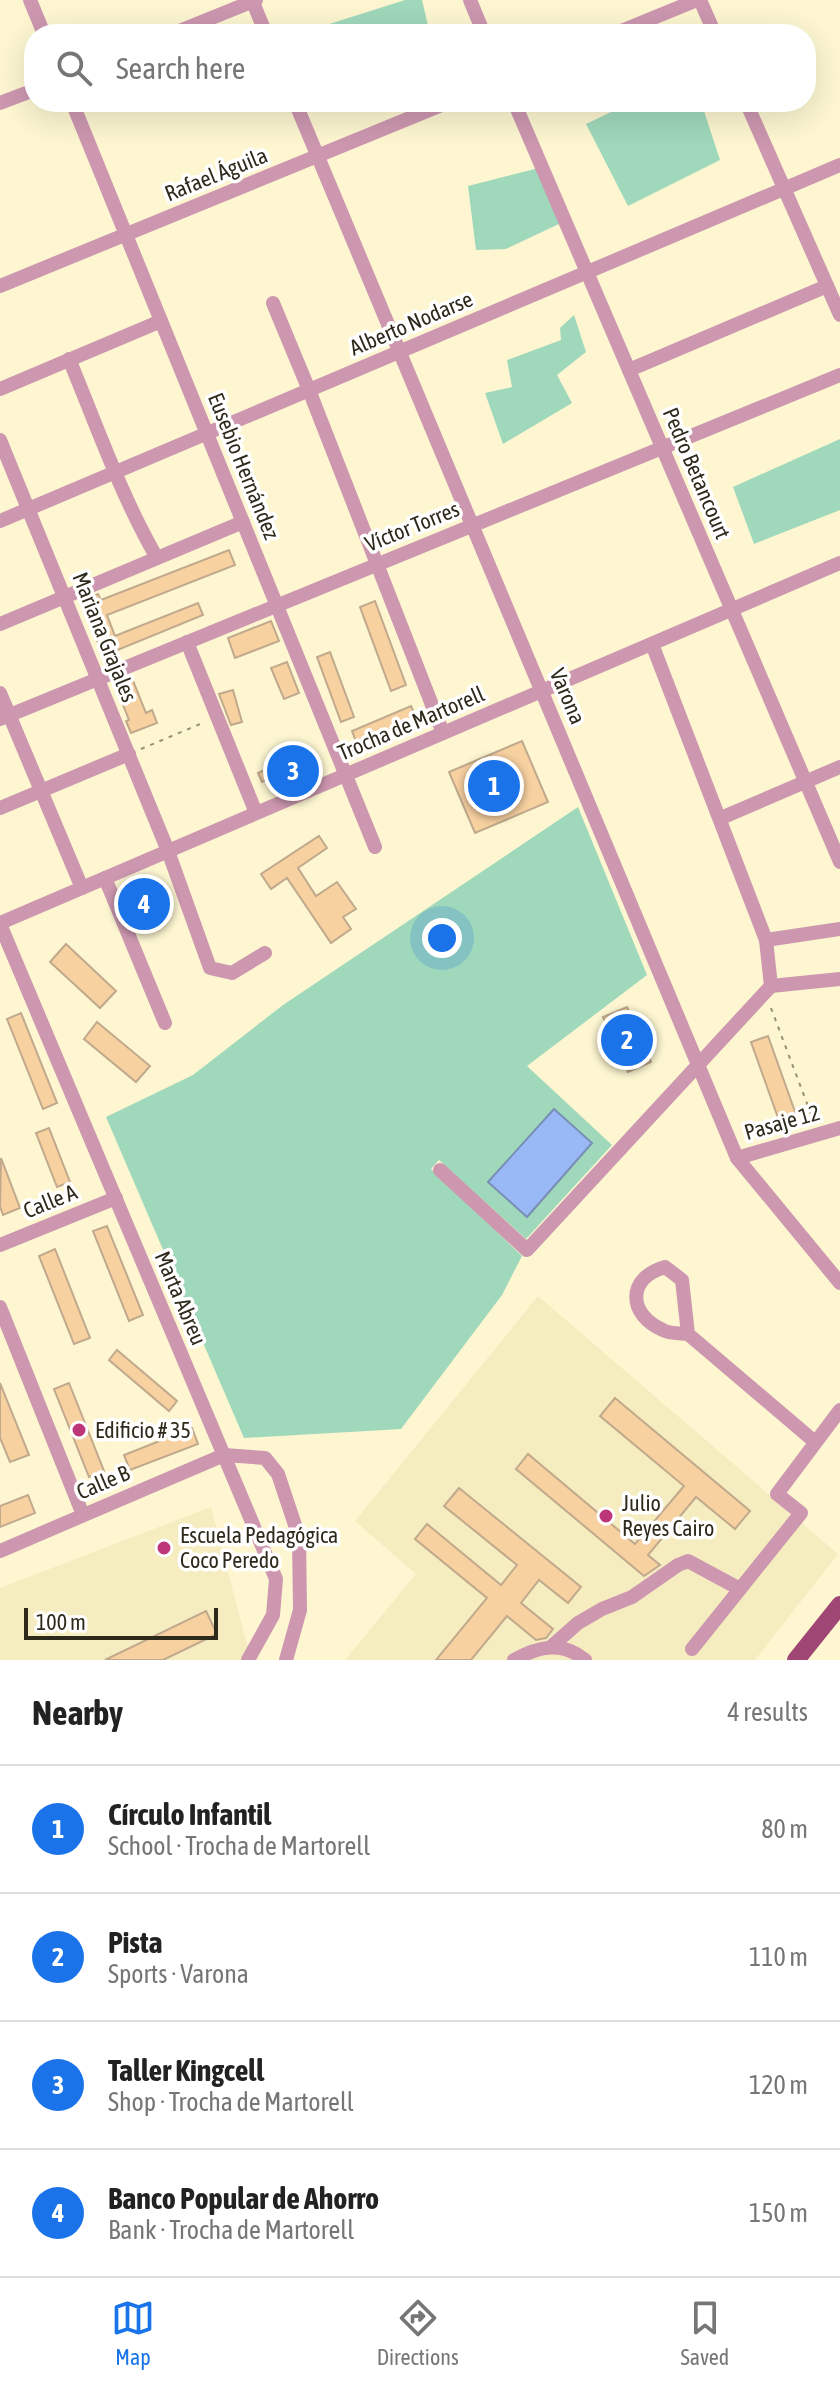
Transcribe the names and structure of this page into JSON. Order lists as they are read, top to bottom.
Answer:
{
  "streets": {
    "street": [
      "Rafael Águila",
      "Alberto Nodarse",
      "Eusebio Hernández",
      "Pedro Betancourt",
      "Víctor Torres",
      "Mariana Grajales",
      "Varona",
      "Trocha de Martorell",
      "Pasaje 12",
      "Calle A",
      "Marta Abreu",
      "Calle B"
    ]
  },
  "crossings": [
    ["Rafael Águila", "Eusebio Hernández"],
    ["Rafael Águila", "Varona"],
    ["Alberto Nodarse", "Eusebio Hernández"],
    ["Alberto Nodarse", "Pedro Betancourt"],
    ["Alberto Nodarse", "Mariana Grajales"],
    ["Alberto Nodarse", "Varona"],
    ["Eusebio Hernández", "Víctor Torres"],
    ["Eusebio Hernández", "Trocha de Martorell"],
    ["Pedro Betancourt", "Víctor Torres"],
    ["Pedro Betancourt", "Trocha de Martorell"],
    ["Víctor Torres", "Mariana Grajales"],
    ["Víctor Torres", "Varona"],
    ["Mariana Grajales", "Trocha de Martorell"],
    ["Varona", "Trocha de Martorell"],
    ["Varona", "Pasaje 12"],
    ["Trocha de Martorell", "Marta Abreu"],
    ["Calle A", "Marta Abreu"],
    ["Marta Abreu", "Calle B"]
  ],
  "places": ["Edificio # 35", "Julio Reyes Cairo", "Escuela Pedagógica Coco Peredo"],
  "scale_bar": "100 m",
  "page": {
    "search": "Search here",
    "pins": [
      "3",
      "1",
      "4",
      "2"
    ],
    "scale": "100 m",
    "heading": ["Nearby", "4 results"],
    "list": [
      {
        "mark": "1",
        "name": "Círculo Infantil",
        "note": "School · Trocha de Martorell",
        "value": "80 m"
      },
      {
        "mark": "2",
        "name": "Pista",
        "note": "Sports · Varona",
        "value": "110 m"
      },
      {
        "mark": "3",
        "name": "Taller Kingcell",
        "note": "Shop · Trocha de Martorell",
        "value": "120 m"
      },
      {
        "mark": "4",
        "name": "Banco Popular de Ahorro",
        "note": "Bank · Trocha de Martorell",
        "value": "150 m"
      }
    ],
    "nav": ["Map", "Directions", "Saved"]
  }
}
